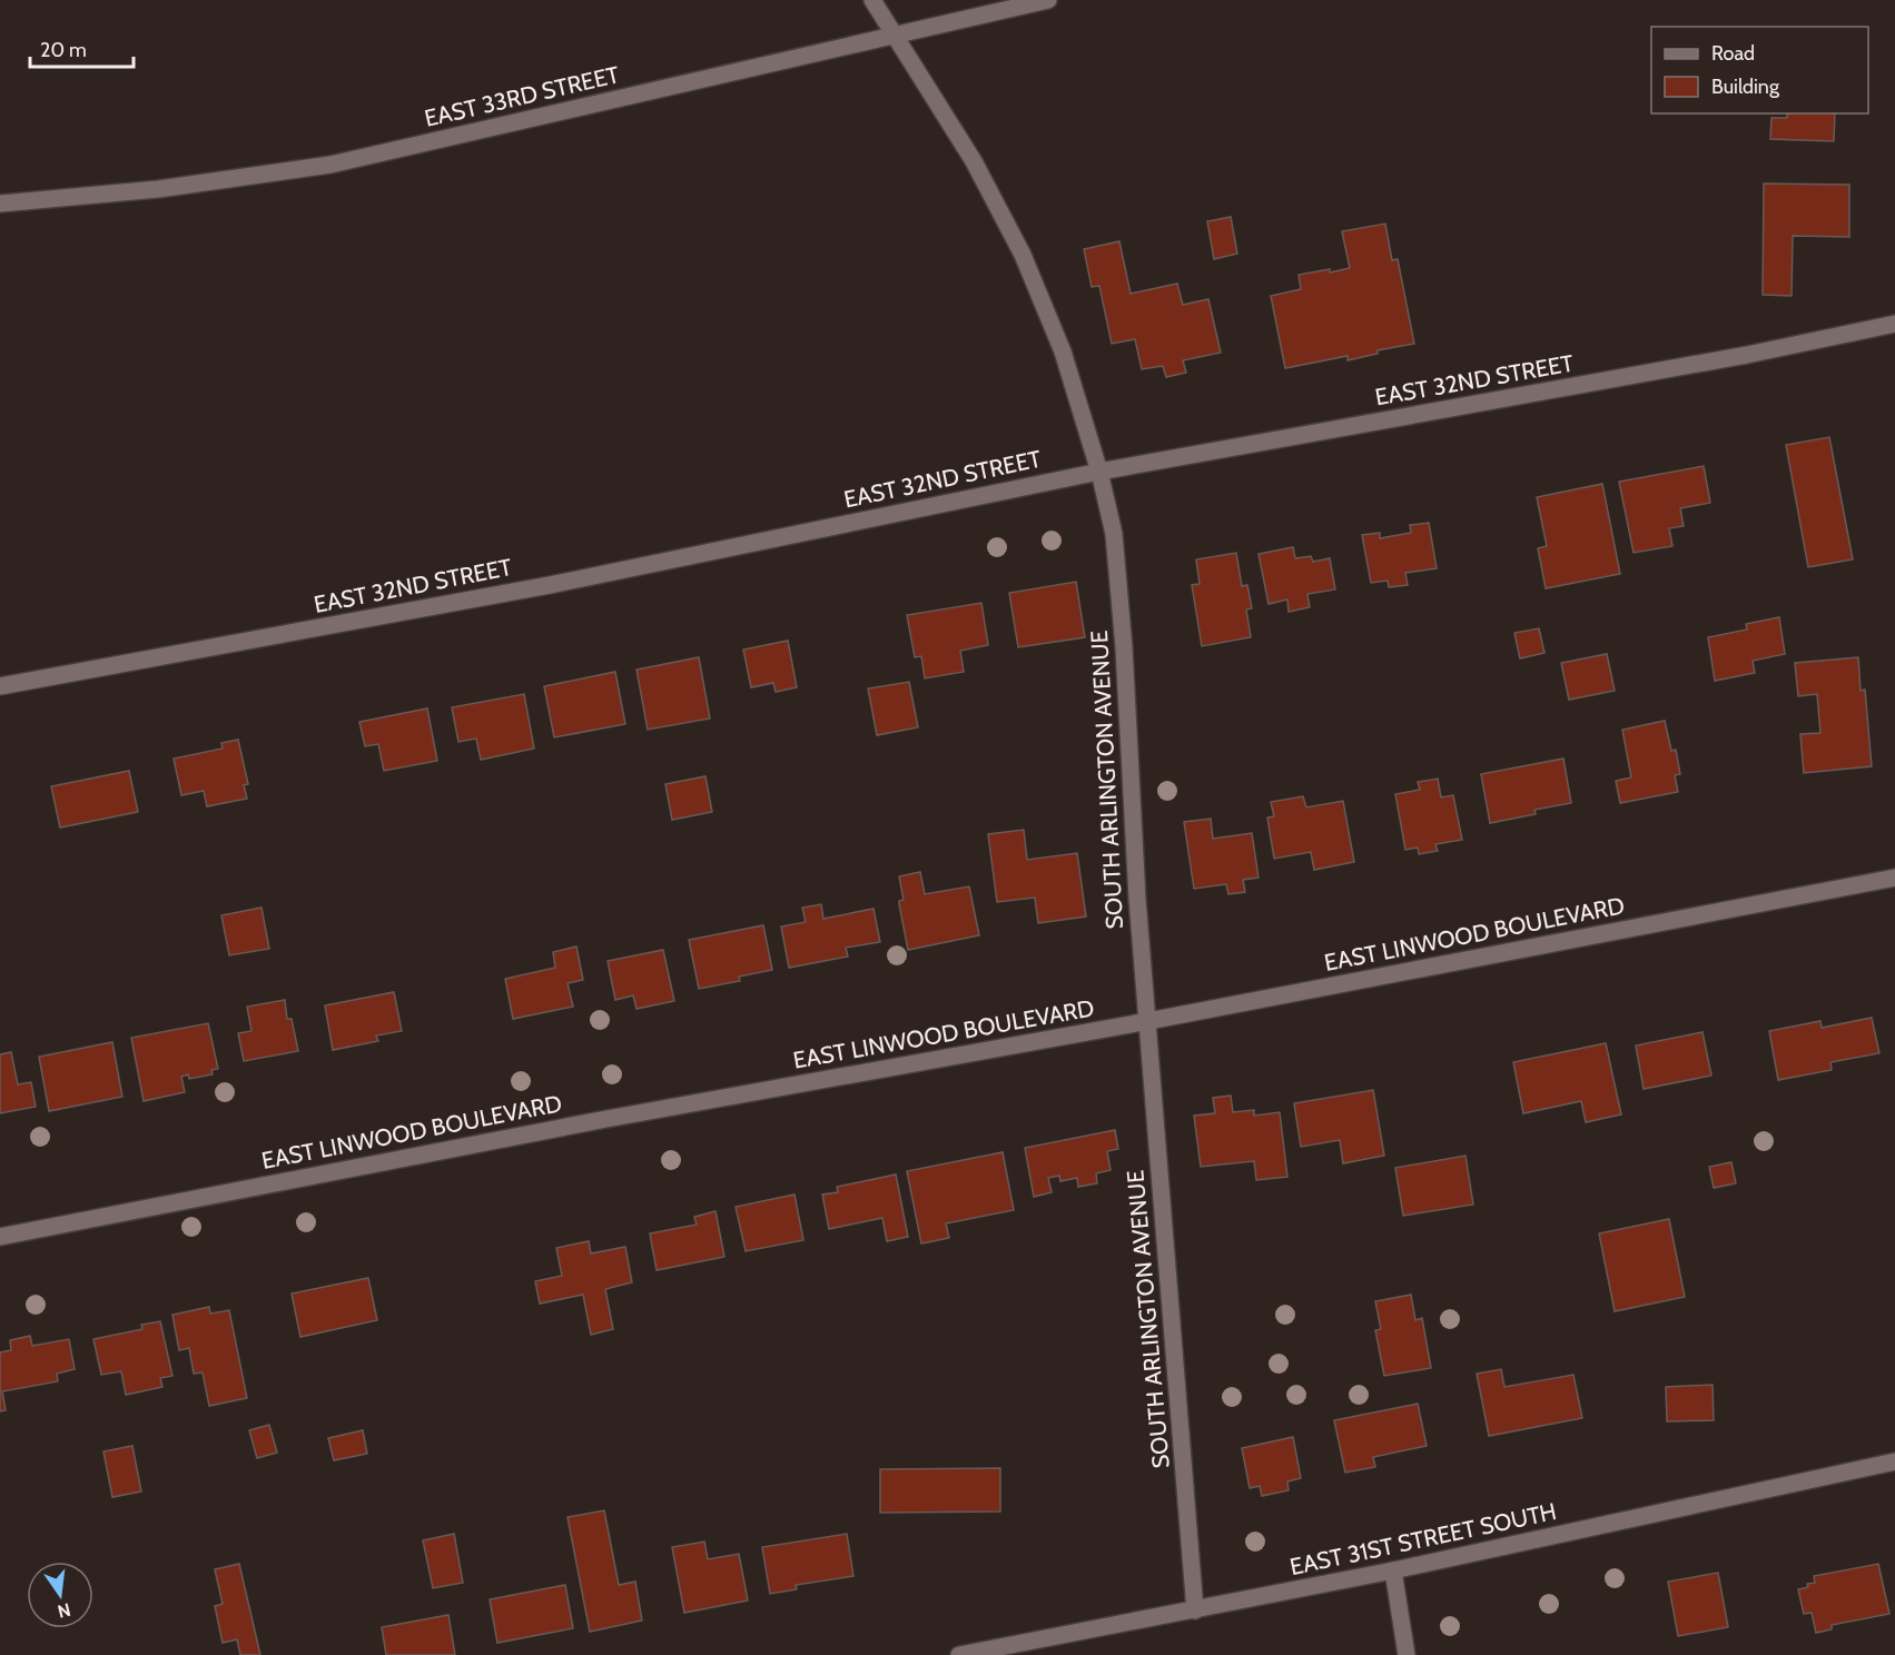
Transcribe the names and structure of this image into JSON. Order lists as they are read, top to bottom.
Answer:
{
  "streets": {
    "street": [
      "EAST 33RD STREET",
      "EAST 32ND STREET",
      "SOUTH ARLINGTON AVENUE",
      "EAST LINWOOD BOULEVARD",
      "EAST 31ST STREET SOUTH"
    ]
  },
  "crossings": [
    ["EAST 33RD STREET", "SOUTH ARLINGTON AVENUE"],
    ["EAST 32ND STREET", "SOUTH ARLINGTON AVENUE"],
    ["SOUTH ARLINGTON AVENUE", "EAST LINWOOD BOULEVARD"],
    ["SOUTH ARLINGTON AVENUE", "EAST 31ST STREET SOUTH"]
  ],
  "legend": ["Road", "Building"],
  "scale_bar": "20 m",
  "north": "bottom"
}
